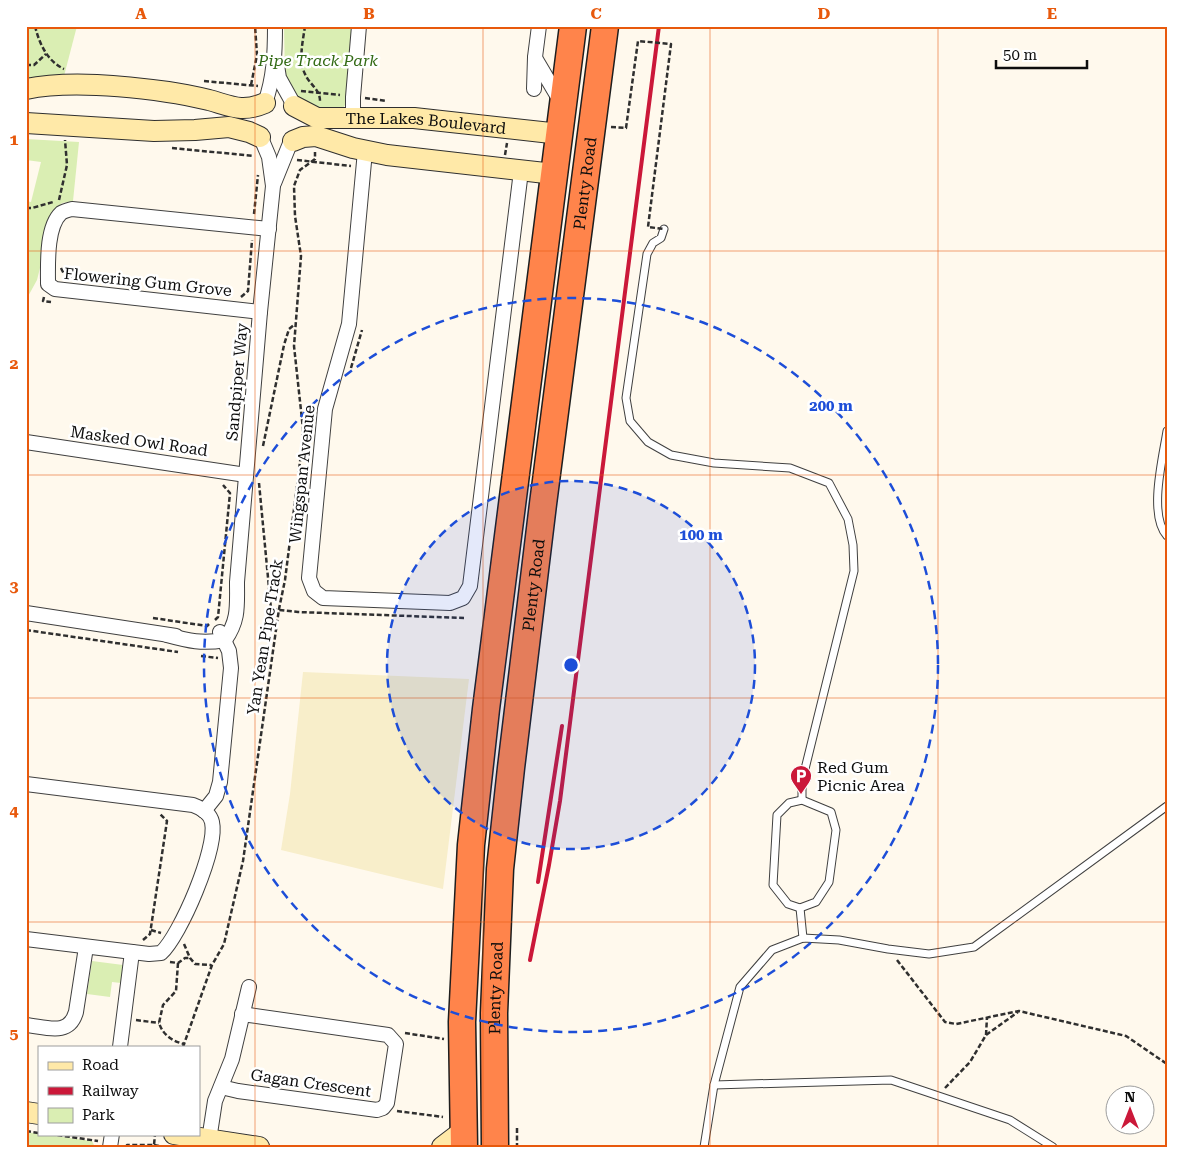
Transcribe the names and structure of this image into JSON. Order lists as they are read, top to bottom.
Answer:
{
  "streets": {
    "highway": ["Plenty Road"],
    "street": [
      "The Lakes Boulevard",
      "Flowering Gum Grove",
      "Sandpiper Way",
      "Masked Owl Road",
      "Wingspan Avenue",
      "Gagan Crescent"
    ],
    "path": ["Yan Yean Pipe Track"]
  },
  "crossings": [
    ["The Lakes Boulevard", "Plenty Road"],
    ["The Lakes Boulevard", "Sandpiper Way"],
    ["The Lakes Boulevard", "Wingspan Avenue"],
    ["The Lakes Boulevard", "Yan Yean Pipe Track"],
    ["Flowering Gum Grove", "Sandpiper Way"],
    ["Sandpiper Way", "Masked Owl Road"]
  ],
  "parks": ["Pipe Track Park"],
  "places": {
    "parking": ["Red Gum Picnic Area"]
  },
  "legend": ["Road", "Railway", "Park"],
  "scale_bar": "50 m",
  "north": "top",
  "grid": {
    "columns": [
      "A",
      "B",
      "C",
      "D",
      "E"
    ],
    "rows": [
      "1",
      "2",
      "3",
      "4",
      "5"
    ]
  },
  "rings": ["200 m", "100 m"]
}
